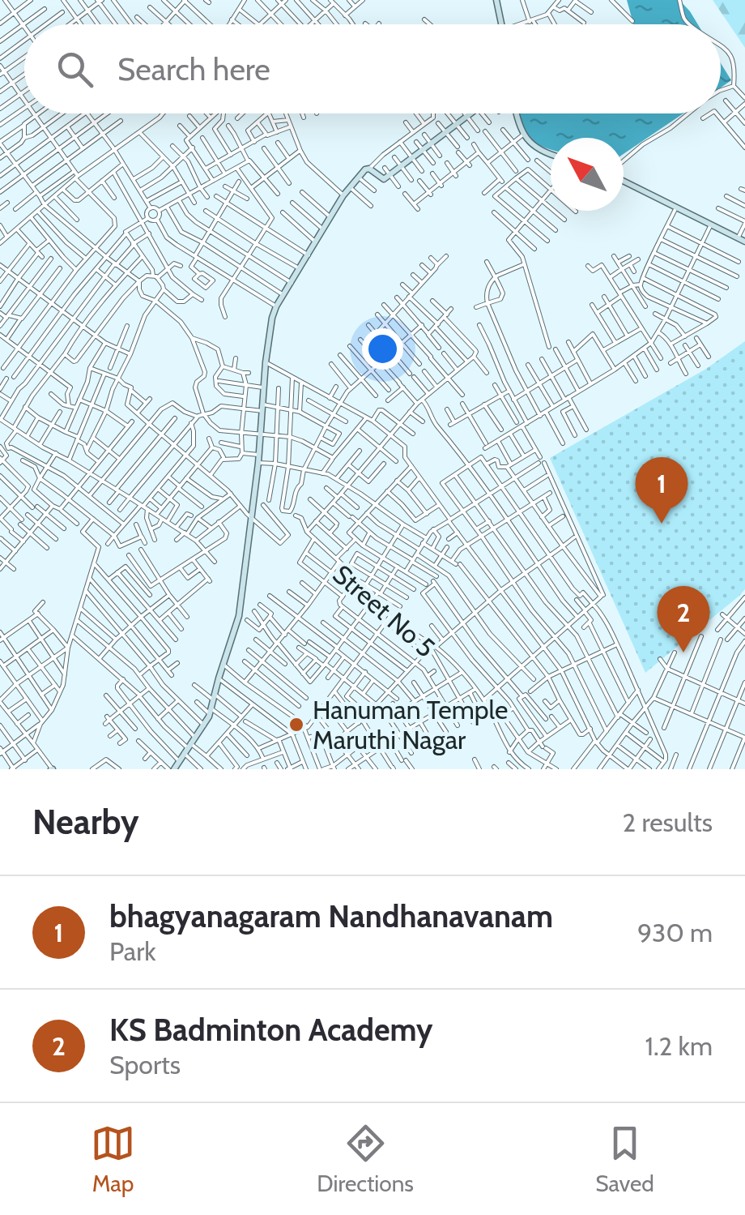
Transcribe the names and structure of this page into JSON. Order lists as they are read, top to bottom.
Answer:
{
  "streets": {
    "street": ["Street No 5"]
  },
  "places": ["Hanuman Temple Maruthi Nagar"],
  "north": "top left",
  "page": {
    "search": "Search here",
    "pins": ["1", "2"],
    "heading": ["Nearby", "2 results"],
    "list": [
      {
        "mark": "1",
        "name": "bhagyanagaram Nandhanavanam",
        "note": "Park",
        "value": "930 m"
      },
      {
        "mark": "2",
        "name": "KS Badminton Academy",
        "note": "Sports",
        "value": "1.2 km"
      }
    ],
    "nav": ["Map", "Directions", "Saved"]
  }
}
